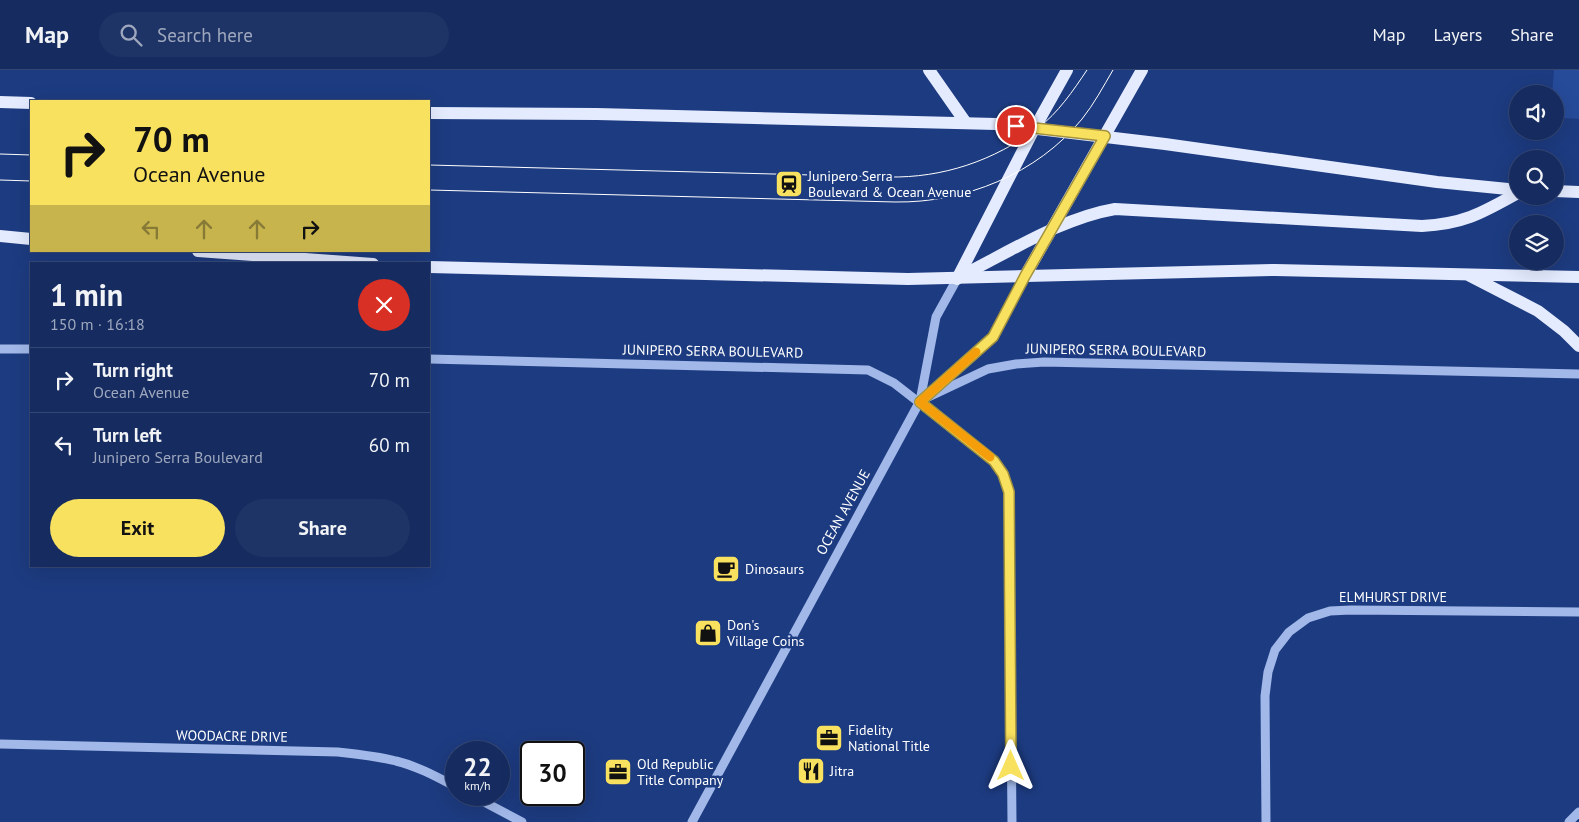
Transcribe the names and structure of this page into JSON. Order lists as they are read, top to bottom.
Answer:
{
  "streets": {
    "main road": ["OCEAN AVENUE"],
    "street": ["JUNIPERO SERRA BOULEVARD", "ELMHURST DRIVE", "WOODACRE DRIVE"]
  },
  "crossings": [
    ["JUNIPERO SERRA BOULEVARD", "OCEAN AVENUE"]
  ],
  "places": {
    "station": ["Junipero Serra Boulevard & Ocean Avenue"],
    "cafe": ["Dinosaurs"],
    "shop": ["Don's Village Coins"],
    "office": ["Fidelity National Title", "Old Republic Title Company"],
    "restaurant": ["Jitra"]
  },
  "page": {
    "header": "Map",
    "search": "Search here",
    "nav": ["Map", "Layers", "Share"],
    "turn": ["70 m", "Ocean Avenue"],
    "heading": ["1 min", "150 m · 16:18"],
    "list": [
      {
        "name": "Turn right",
        "note": "Ocean Avenue",
        "value": "70 m"
      },
      {
        "name": "Turn left",
        "note": "Junipero Serra Boulevard",
        "value": "60 m"
      }
    ],
    "buttons": ["Exit", "Share"],
    "speed": "22 km/h",
    "limit": "30"
  }
}
